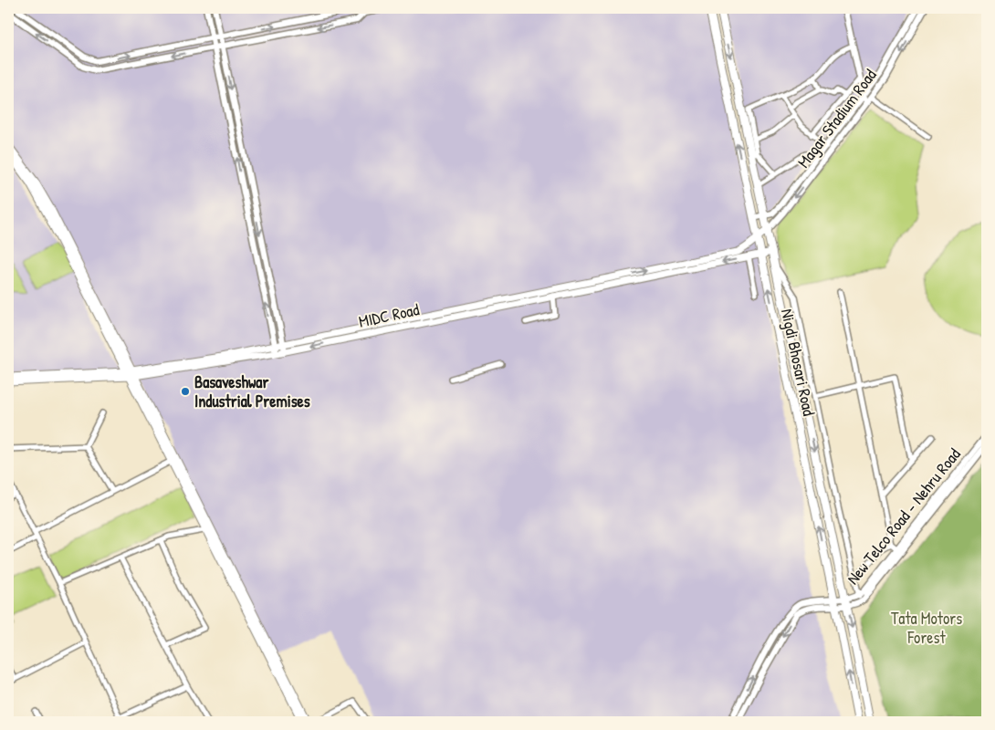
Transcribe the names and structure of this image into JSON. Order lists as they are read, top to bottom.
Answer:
{
  "streets": {
    "main road": ["Magar Stadium Road", "Nigdi Bhosari Road"],
    "street": ["New Telco Road - Nehru Road"]
  },
  "crossings": [
    ["Magar Stadium Road", "Nigdi Bhosari Road"],
    ["Nigdi Bhosari Road", "New Telco Road - Nehru Road"]
  ],
  "parks": ["Tata Motors Forest"],
  "places": ["Basaveshwar Industrial Premises"]
}
